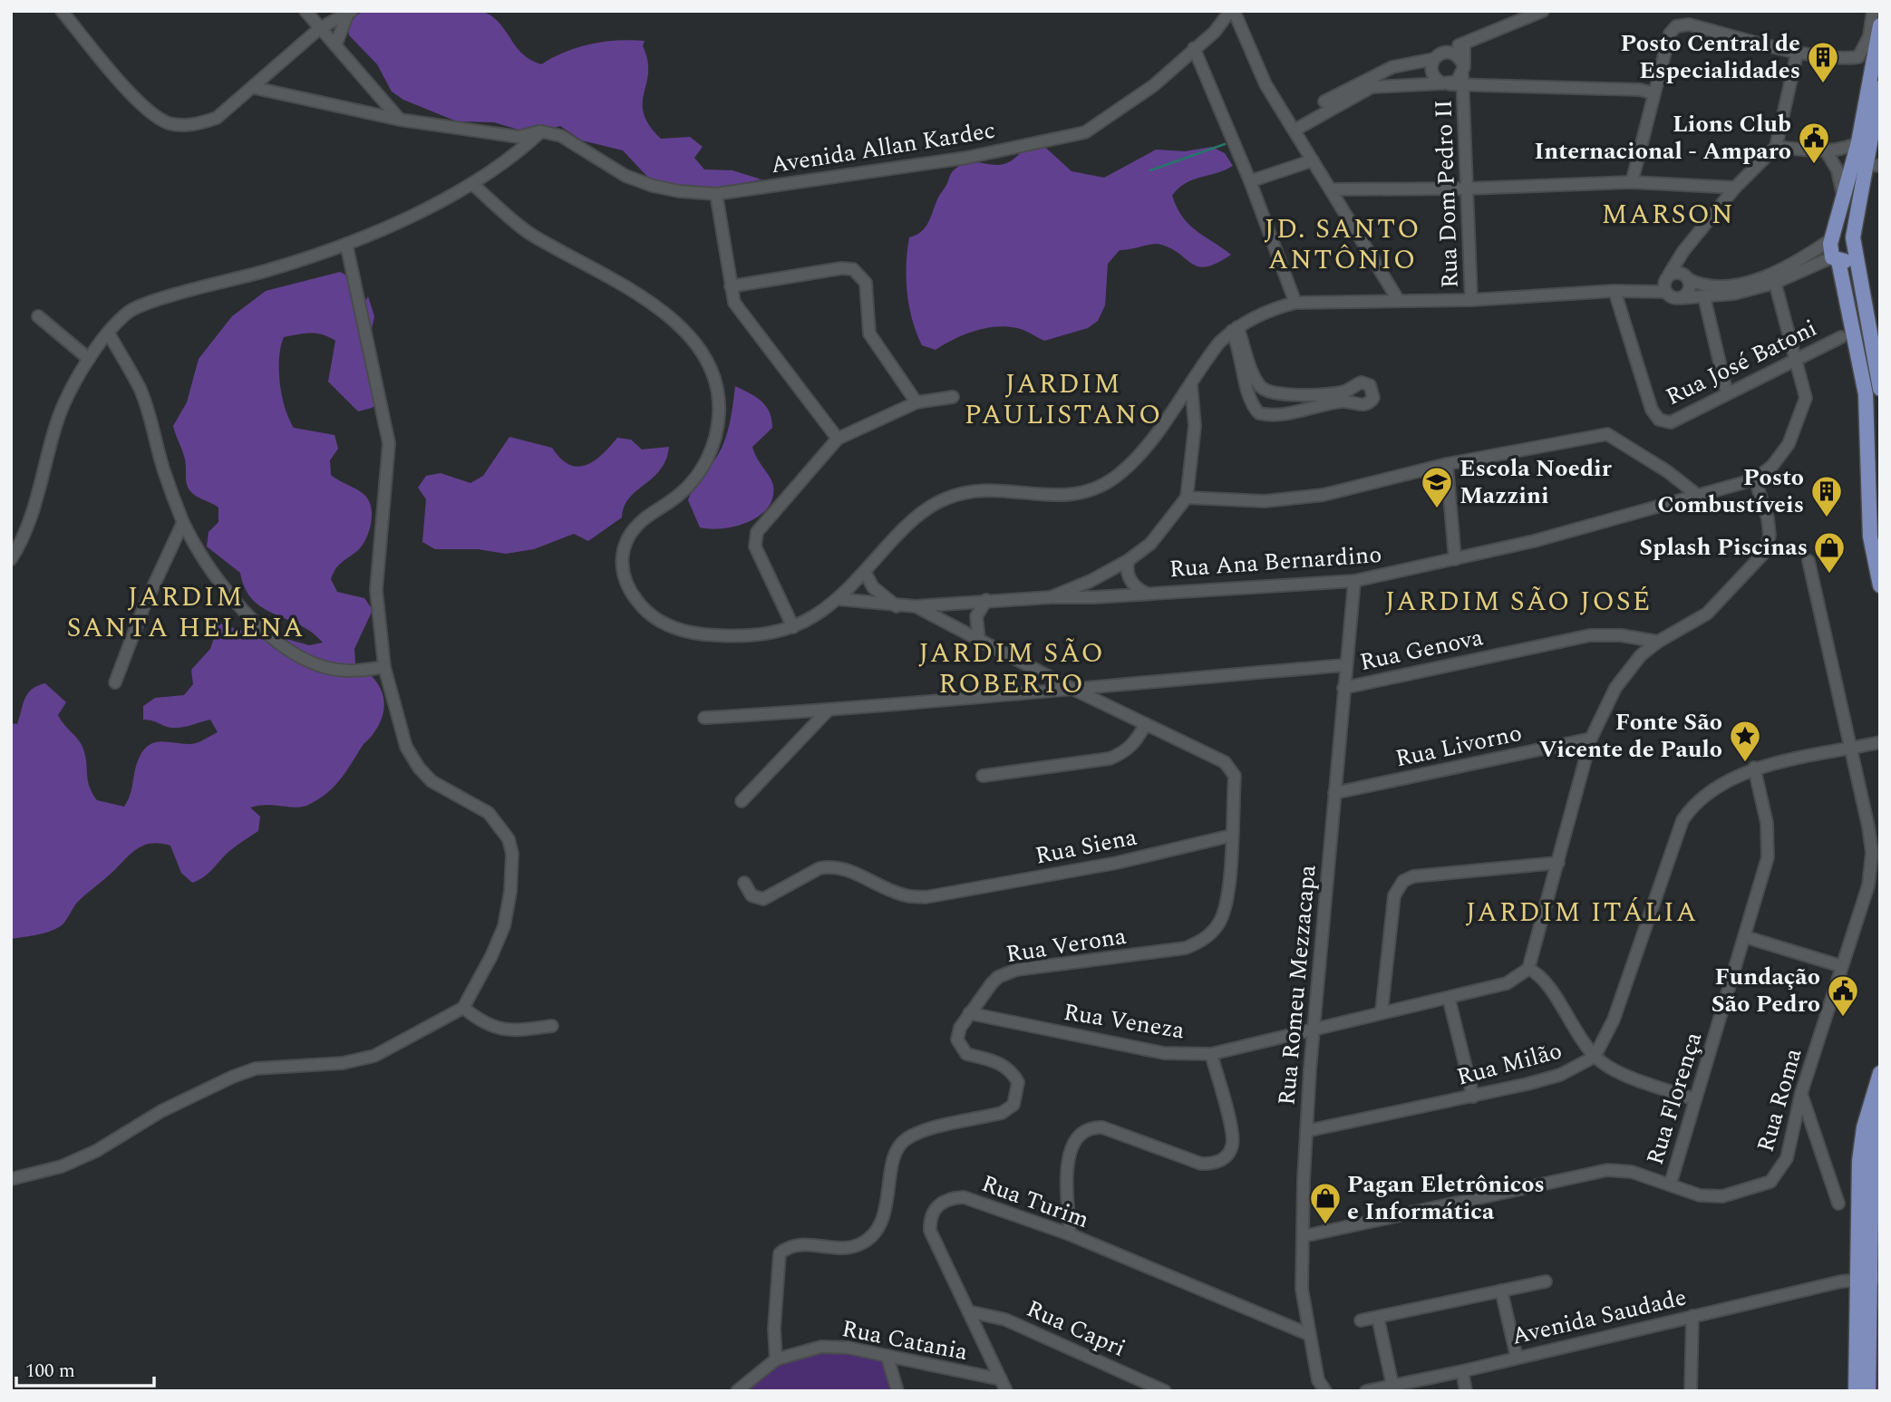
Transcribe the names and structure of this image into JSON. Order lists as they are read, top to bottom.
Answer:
{
  "streets": {
    "street": [
      "Avenida Allan Kardec",
      "Rua Dom Pedro II",
      "Rua José Batoni",
      "Rua Ana Bernardino",
      "Rua Genova",
      "Rua Livorno",
      "Rua Siena",
      "Rua Verona",
      "Rua Romeu Mezzacapa",
      "Rua Veneza",
      "Rua Milão",
      "Rua Florença",
      "Rua Roma",
      "Rua Turim",
      "Avenida Saudade",
      "Rua Capri",
      "Rua Catania"
    ]
  },
  "crossings": [
    ["Rua José Batoni", "Rua Ana Bernardino"],
    ["Rua Ana Bernardino", "Rua Romeu Mezzacapa"],
    ["Rua Genova", "Rua Romeu Mezzacapa"],
    ["Rua Livorno", "Rua Romeu Mezzacapa"],
    ["Rua Siena", "Rua Verona"],
    ["Rua Verona", "Rua Veneza"],
    ["Rua Verona", "Rua Catania"],
    ["Rua Romeu Mezzacapa", "Rua Veneza"],
    ["Rua Romeu Mezzacapa", "Rua Milão"],
    ["Rua Romeu Mezzacapa", "Rua Roma"],
    ["Rua Romeu Mezzacapa", "Rua Turim"],
    ["Rua Milão", "Rua Florença"],
    ["Rua Milão", "Rua Roma"],
    ["Rua Florença", "Rua Roma"],
    ["Rua Turim", "Rua Capri"],
    ["Rua Turim", "Rua Catania"]
  ],
  "districts": [
    "MARSON",
    "JD. SANTO ANTÔNIO",
    "JARDIM PAULISTANO",
    "JARDIM SANTA HELENA",
    "JARDIM SÃO JOSÉ",
    "JARDIM SÃO ROBERTO",
    "JARDIM ITÁLIA"
  ],
  "places": {
    "building": ["Posto Central de Especialidades", "Posto Combustíveis"],
    "public building": ["Lions Club Internacional - Amparo", "Fundação São Pedro"],
    "school or university": ["Escola Noedir Mazzini"],
    "shop": ["Splash Piscinas", "Pagan Eletrônicos e Informática"],
    "place": ["Fonte São Vicente de Paulo"]
  },
  "scale_bar": "100 m"
}
